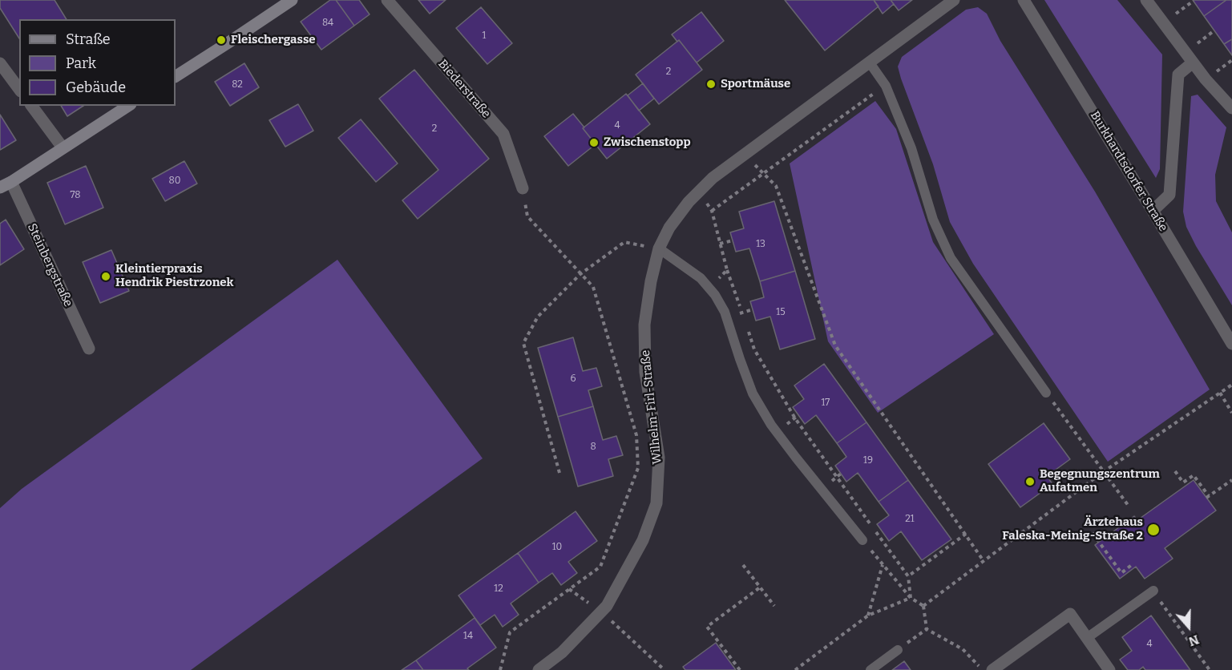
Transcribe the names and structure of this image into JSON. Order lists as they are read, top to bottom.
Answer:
{
  "streets": {
    "street": [
      "Biederstraße",
      "Burkhardtsdorfer Straße",
      "Steinbergstraße",
      "Wilhelm-Firl-Straße"
    ]
  },
  "places": [
    "Fleischergasse",
    "Sportmäuse",
    "Zwischenstopp",
    "Kleintierpraxis Hendrik Piestrzonek",
    "Begegnungszentrum Aufatmen",
    "Ärztehaus Faleska-Meinig-Straße 2"
  ],
  "house_numbers": [
    "84",
    "1",
    "2",
    "82",
    "4",
    "2",
    "80",
    "78",
    "13",
    "15",
    "6",
    "17",
    "8",
    "19",
    "21",
    "10",
    "12",
    "14",
    "4"
  ],
  "legend": ["Straße", "Park", "Gebäude"],
  "north": "bottom"
}
